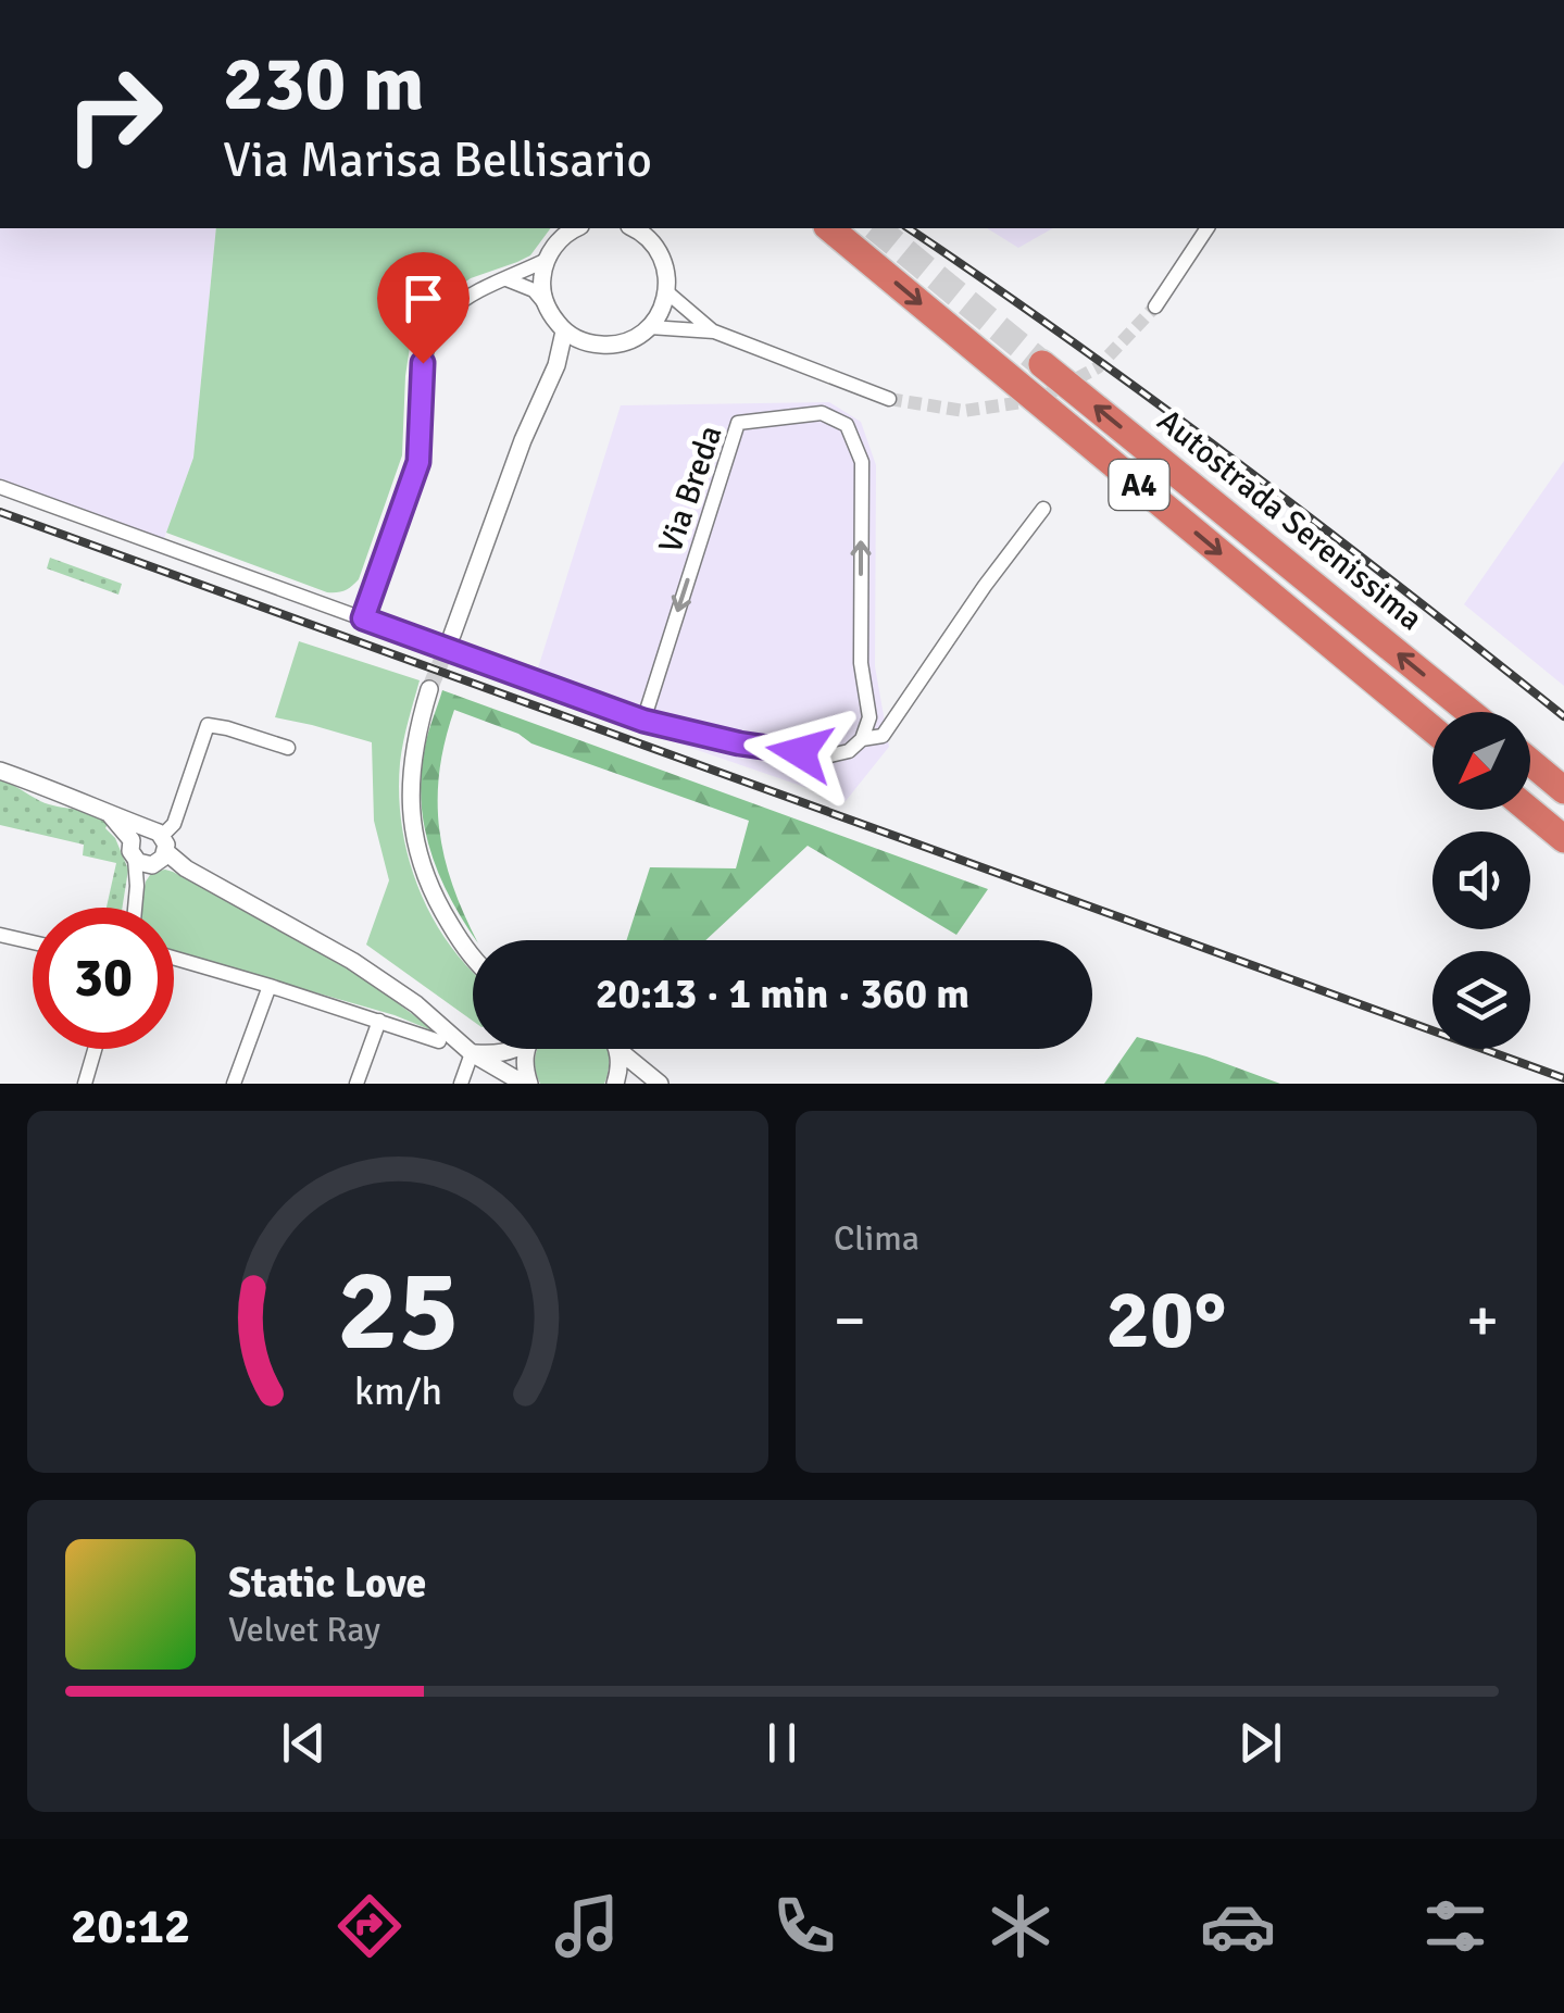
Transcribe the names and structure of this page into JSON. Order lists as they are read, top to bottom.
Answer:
{
  "streets": {
    "highway": ["A4", "Autostrada Serenissima"],
    "street": ["Via Breda"]
  },
  "north": "bottom left",
  "page": {
    "turn": ["230 m", "Via Marisa Bellisario"],
    "limit": "30",
    "trip": "20:13 · 1 min · 360 m",
    "tile": "Clima",
    "heat": ["−", "20°", "+"],
    "song": ["Static Love", "Velvet Ray"],
    "tabs": "20:12",
    "gauge": ["25", "km/h"]
  }
}
